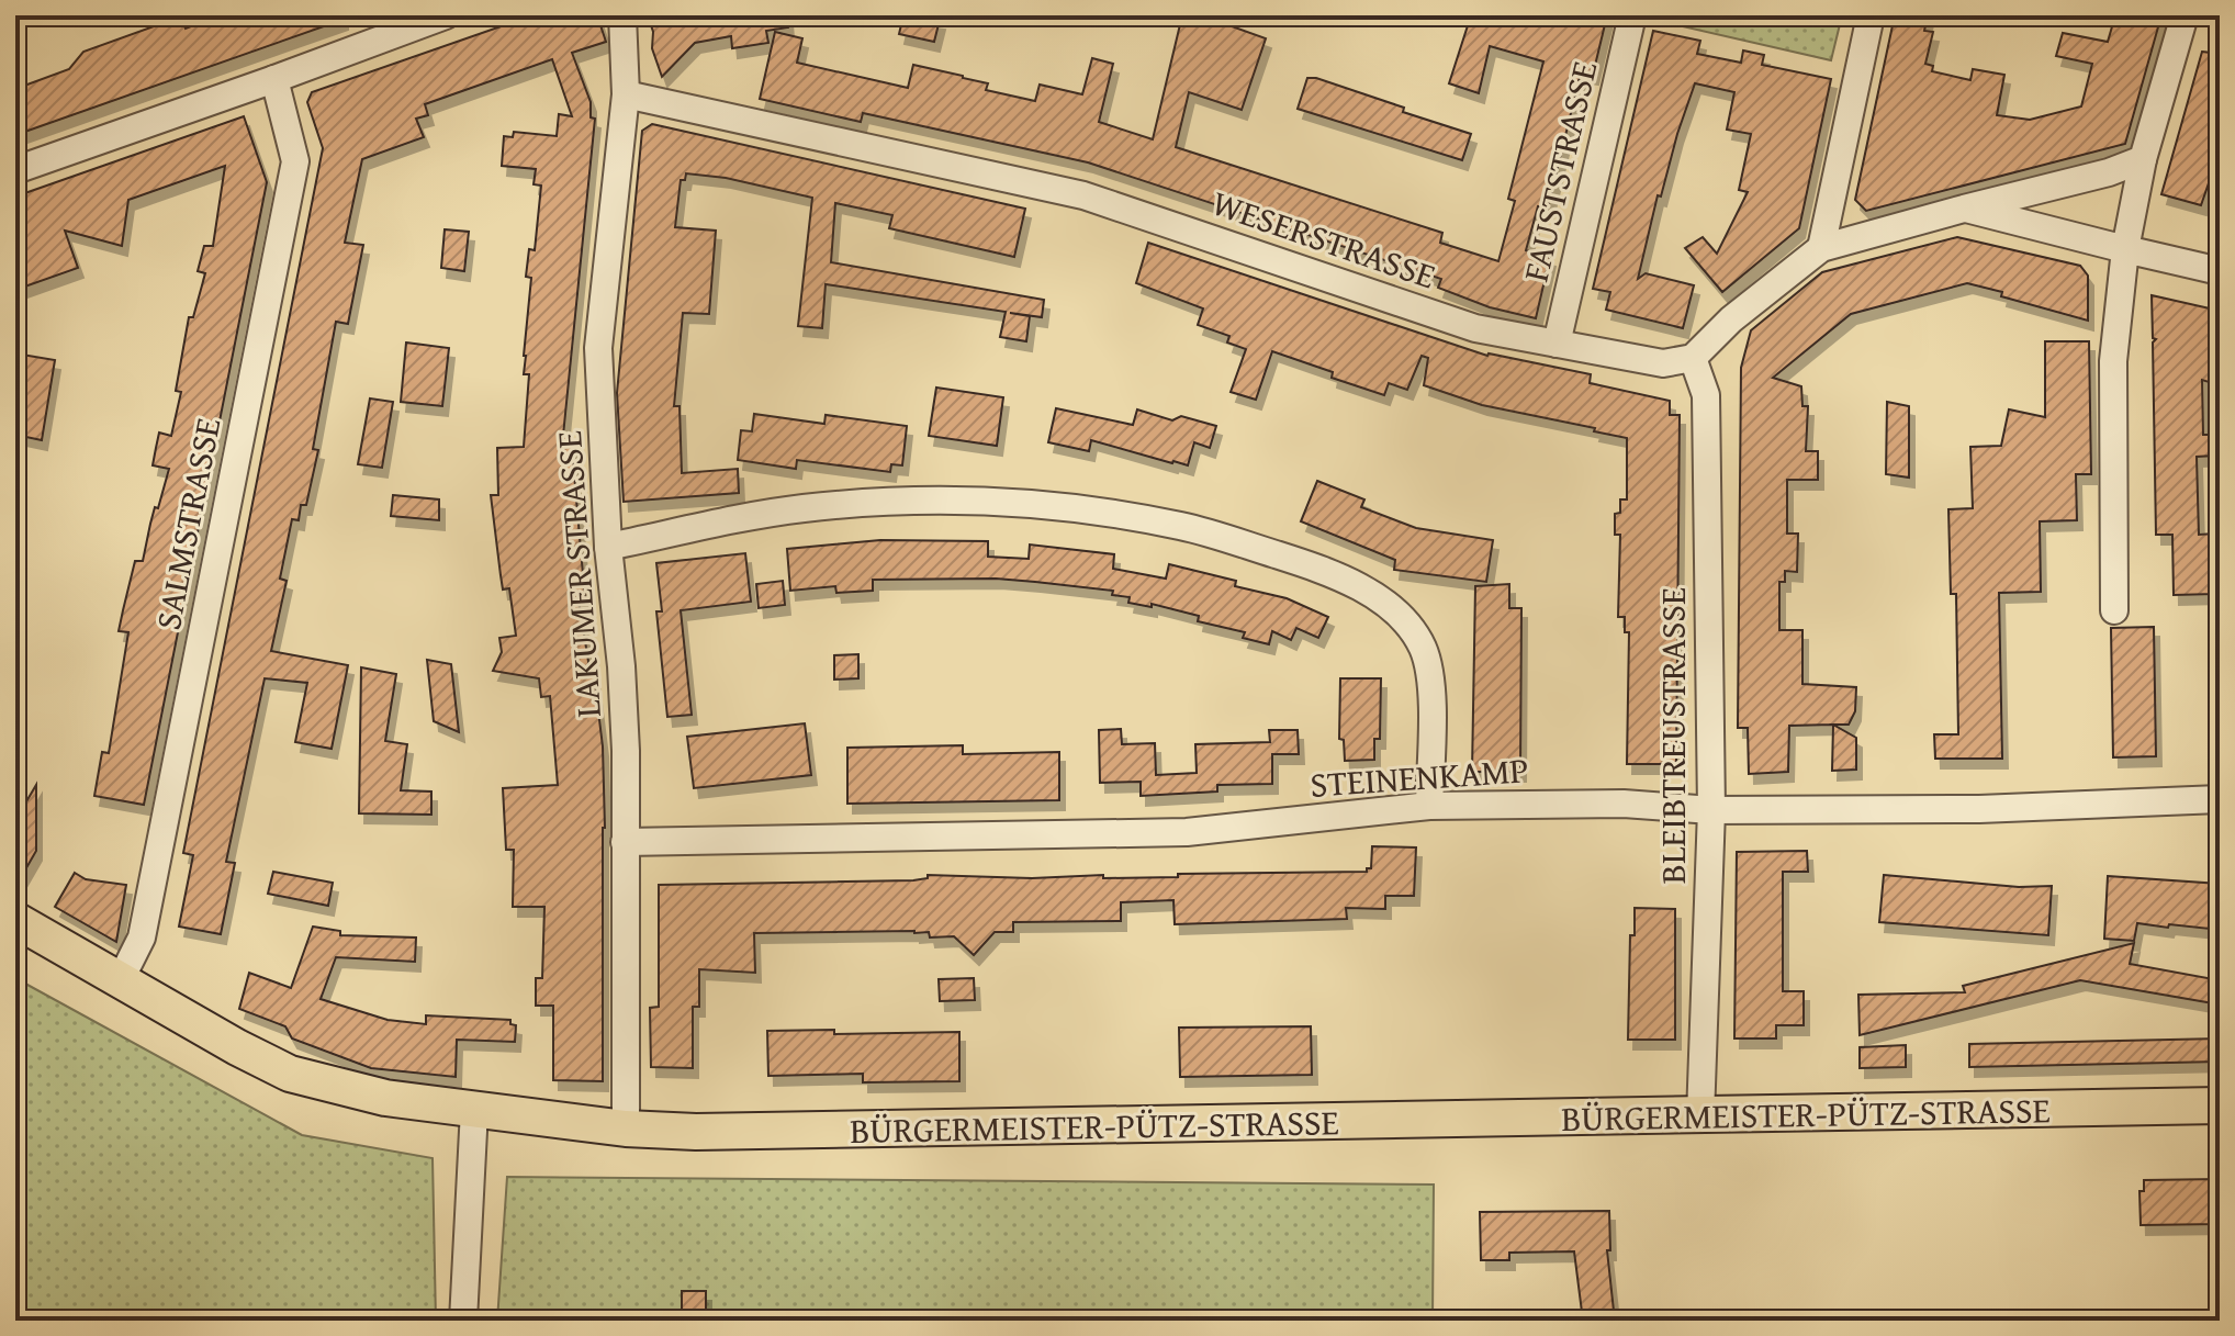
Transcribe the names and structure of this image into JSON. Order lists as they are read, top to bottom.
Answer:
{
  "streets": {
    "main road": ["BÜRGERMEISTER-PÜTZ-STRASSE"],
    "street": [
      "FAUSTSTRASSE",
      "WESERSTRASSE",
      "SALMSTRASSE",
      "LAKUMER STRASSE",
      "BLEIBTREUSTRASSE",
      "STEINENKAMP"
    ]
  },
  "crossings": [
    ["FAUSTSTRASSE", "WESERSTRASSE"],
    ["WESERSTRASSE", "LAKUMER STRASSE"],
    ["WESERSTRASSE", "BLEIBTREUSTRASSE"],
    ["SALMSTRASSE", "BÜRGERMEISTER-PÜTZ-STRASSE"],
    ["LAKUMER STRASSE", "STEINENKAMP"],
    ["LAKUMER STRASSE", "BÜRGERMEISTER-PÜTZ-STRASSE"],
    ["BLEIBTREUSTRASSE", "STEINENKAMP"],
    ["BLEIBTREUSTRASSE", "BÜRGERMEISTER-PÜTZ-STRASSE"]
  ]
}
